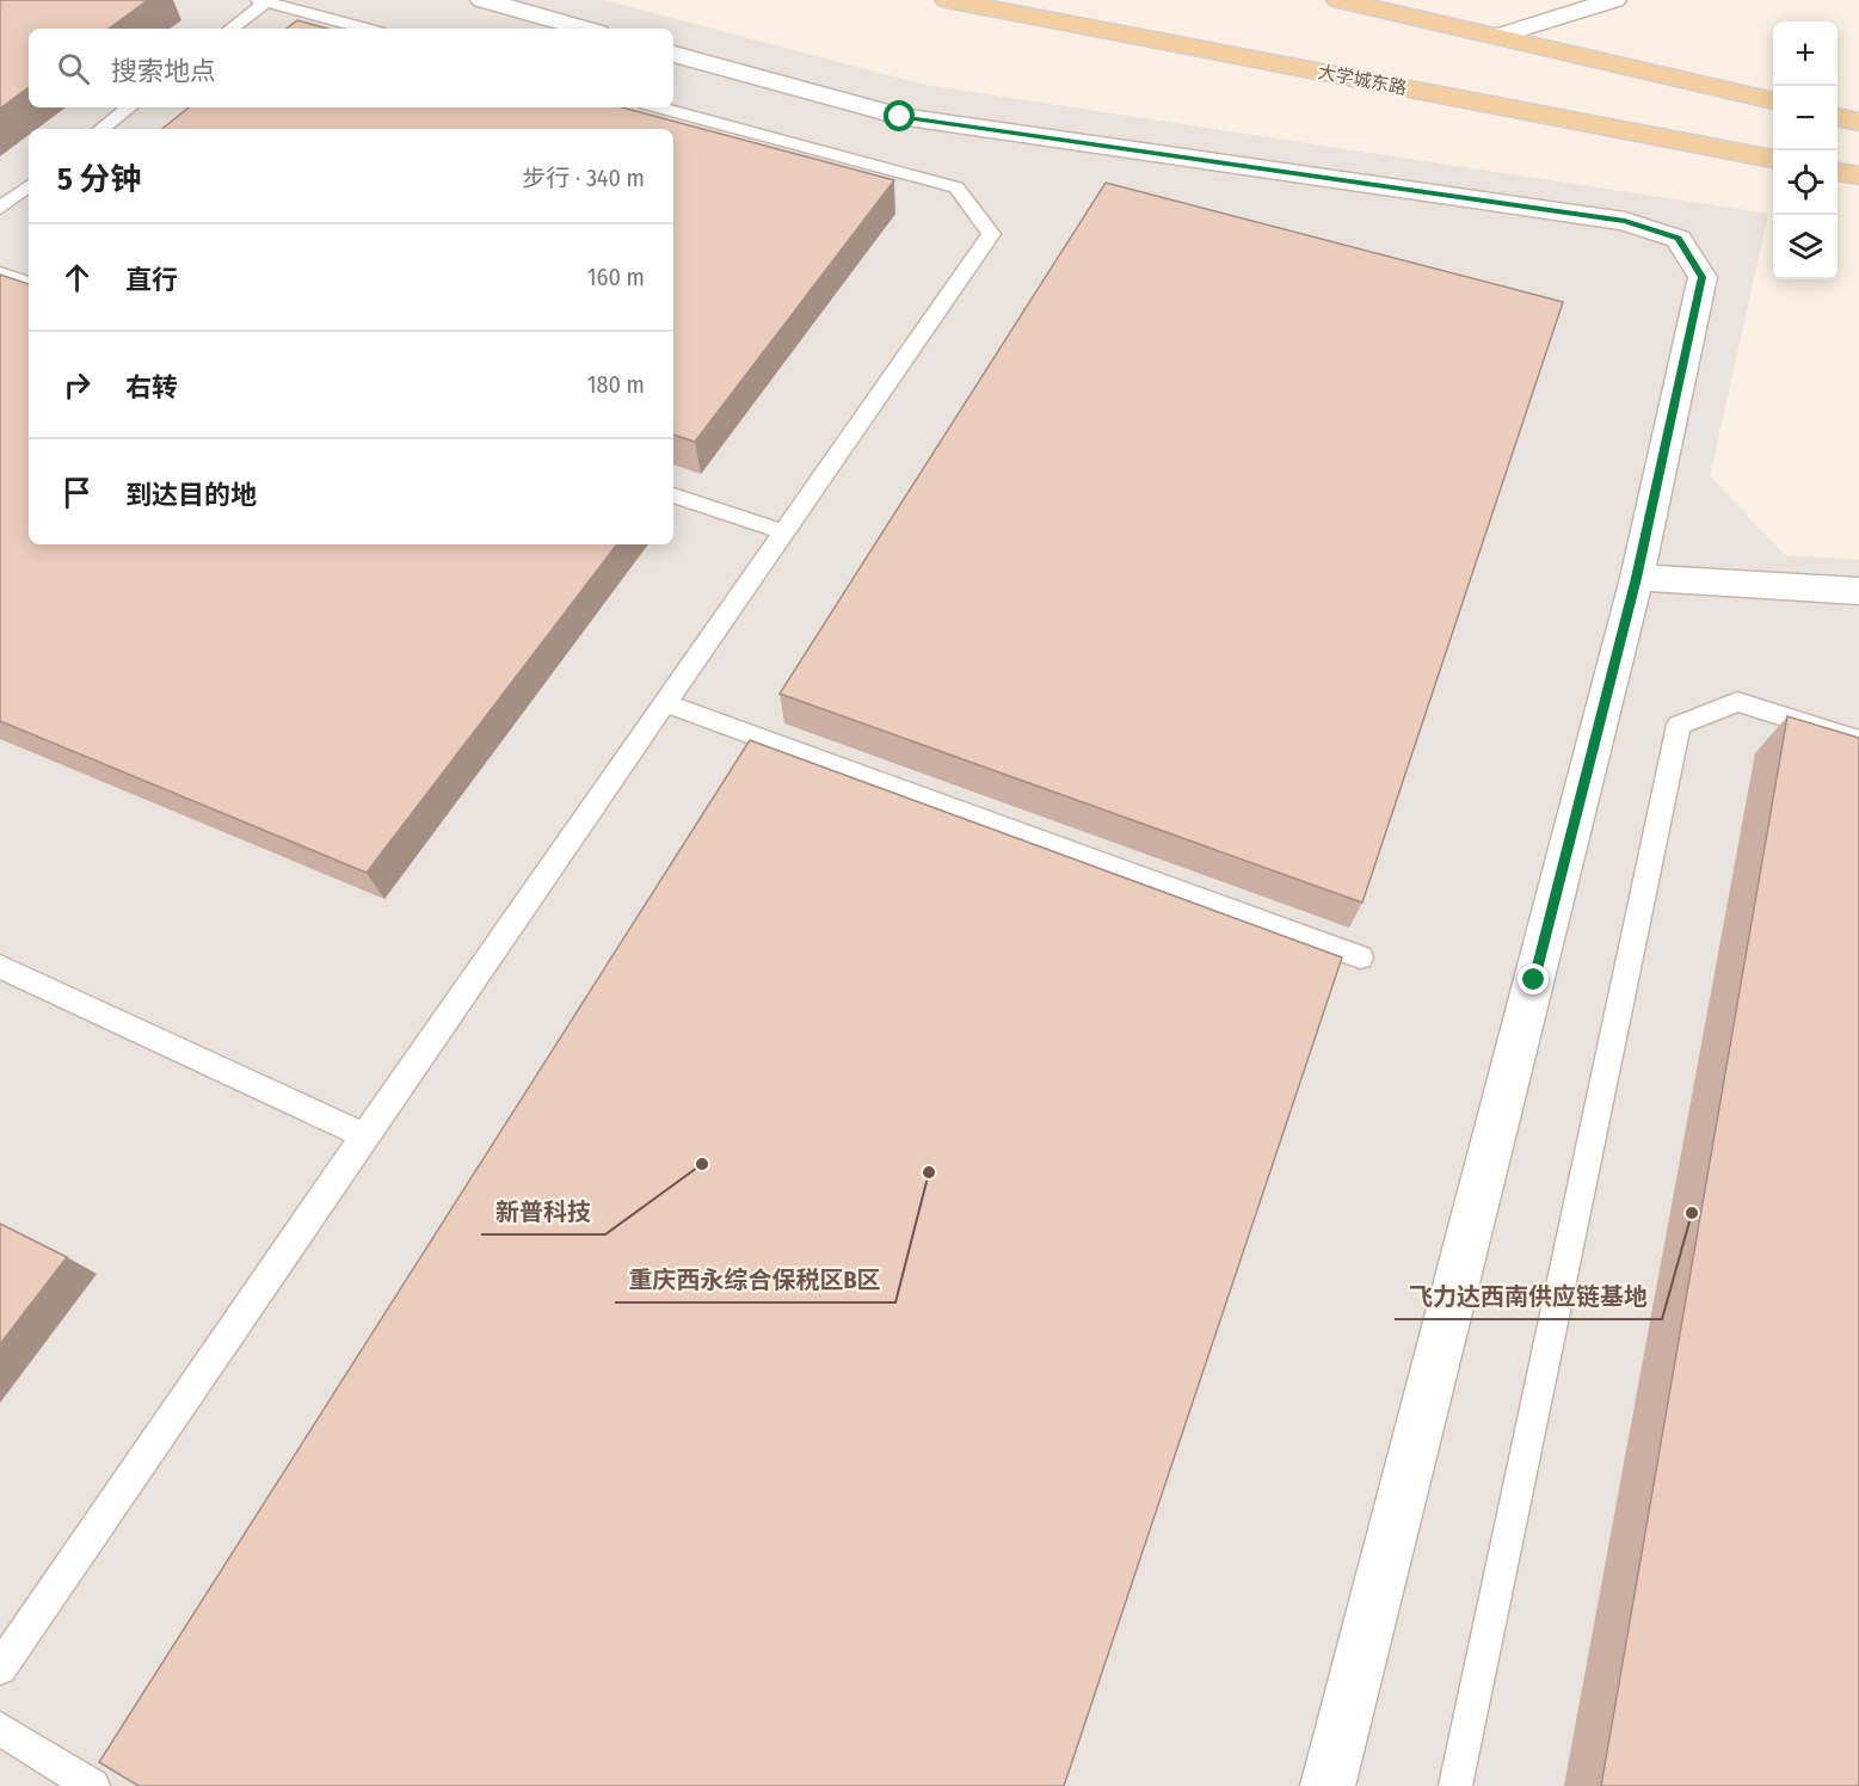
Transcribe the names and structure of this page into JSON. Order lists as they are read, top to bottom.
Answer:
{
  "streets": {
    "main road": ["大学城东路"]
  },
  "places": ["新普科技", "重庆西永综合保税区B区", "飞力达西南供应链基地"],
  "page": {
    "map_buttons": ["+", "−"],
    "search": "搜索地点",
    "heading": ["5 分钟", "步行 · 340 m"],
    "list": [
      ["直行", "160 m"],
      ["右转", "180 m"],
      "到达目的地"
    ]
  }
}
